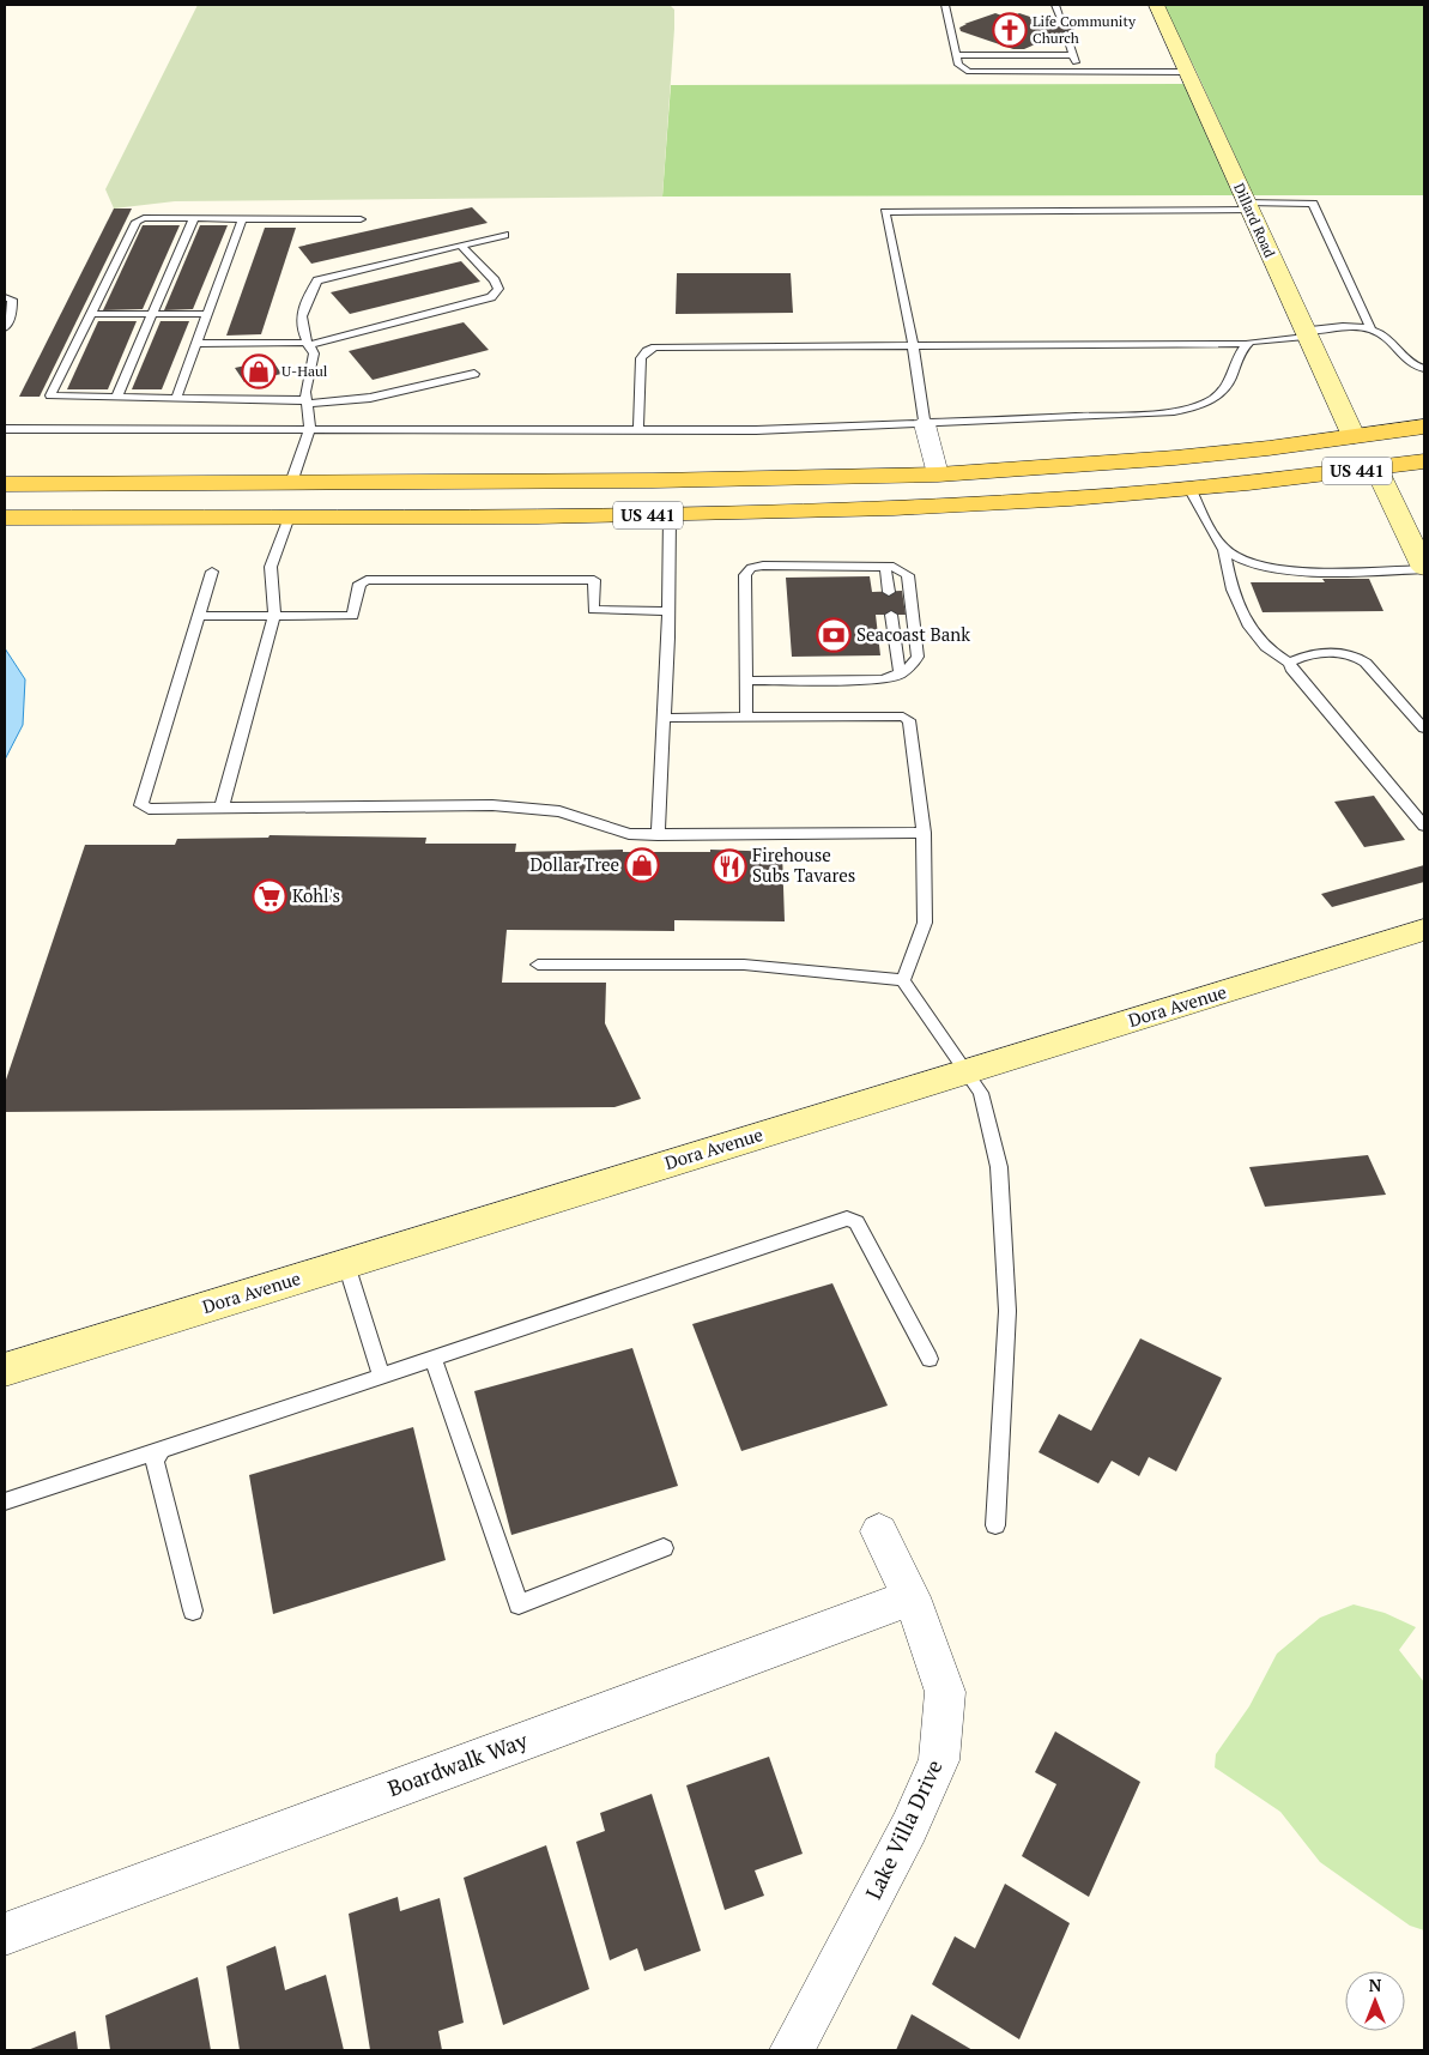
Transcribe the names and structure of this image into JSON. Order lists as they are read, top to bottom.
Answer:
{
  "streets": {
    "main road": ["US 441"],
    "street": [
      "Dillard Road",
      "Dora Avenue",
      "Boardwalk Way",
      "Lake Villa Drive"
    ]
  },
  "crossings": [
    ["Dillard Road", "US 441"],
    ["Boardwalk Way", "Lake Villa Drive"]
  ],
  "places": {
    "church": ["Life Community Church"],
    "shop": ["U-Haul", "Dollar Tree"],
    "bank": ["Seacoast Bank"],
    "restaurant": ["Firehouse Subs Tavares"],
    "supermarket": ["Kohl's"]
  },
  "north": "top"
}
